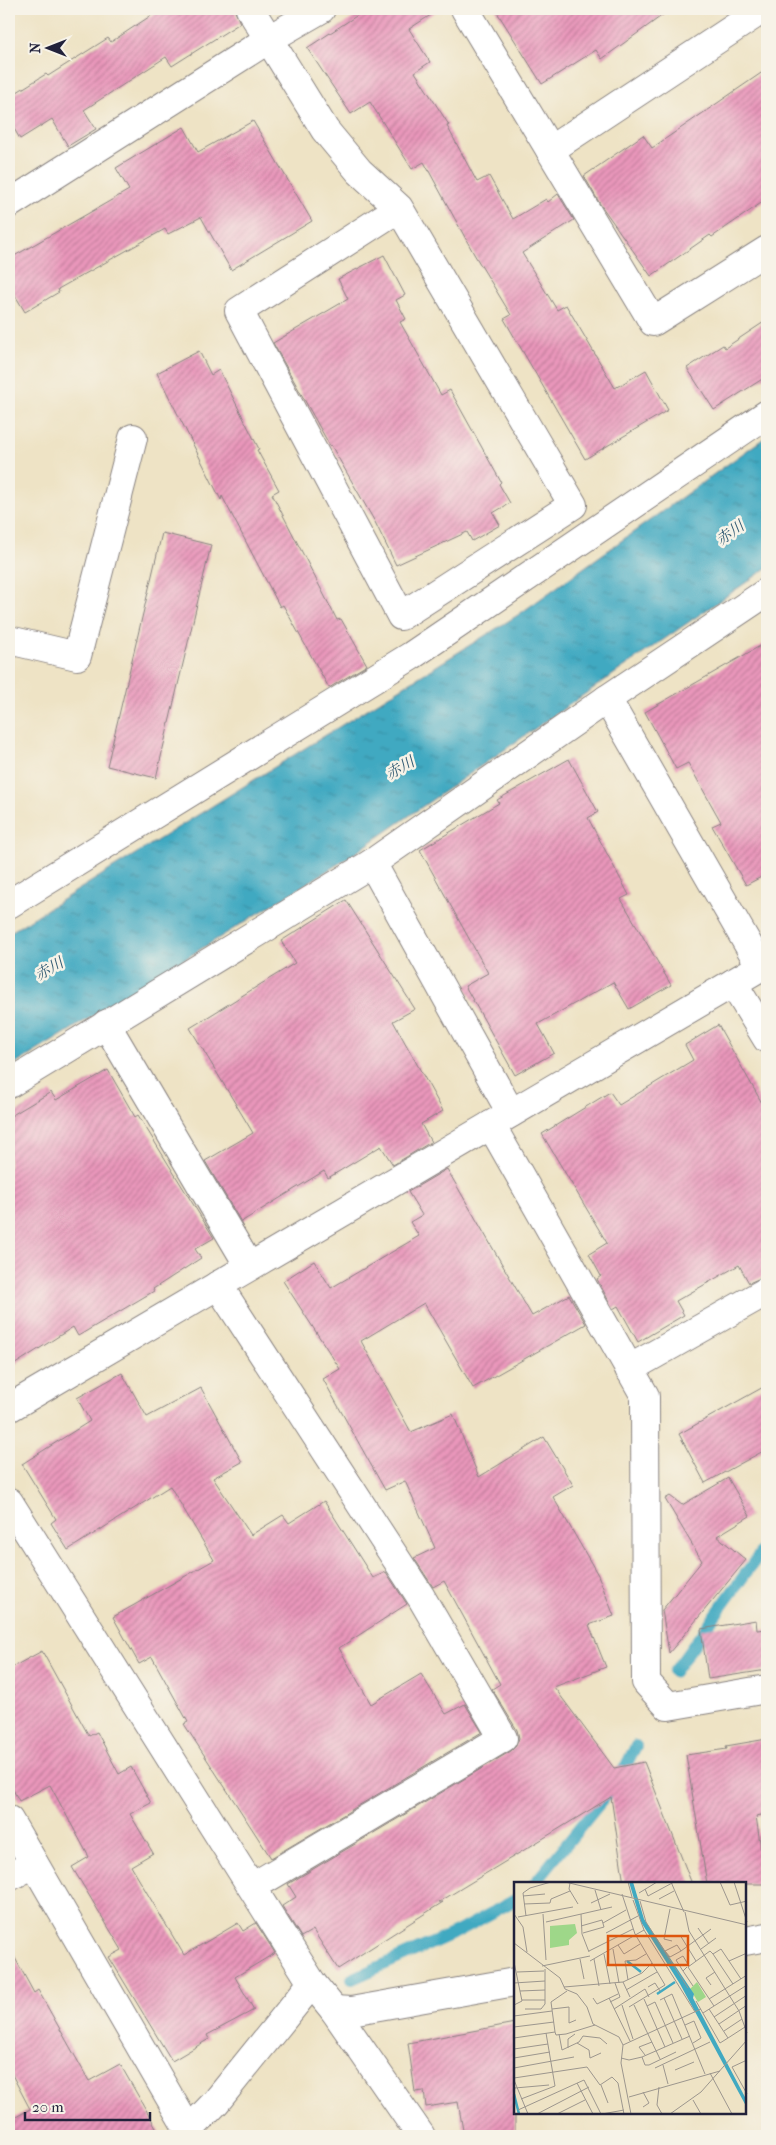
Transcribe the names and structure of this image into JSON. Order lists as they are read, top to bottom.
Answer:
{
  "water": ["赤川"],
  "scale_bar": "20 m",
  "north": "left"
}
